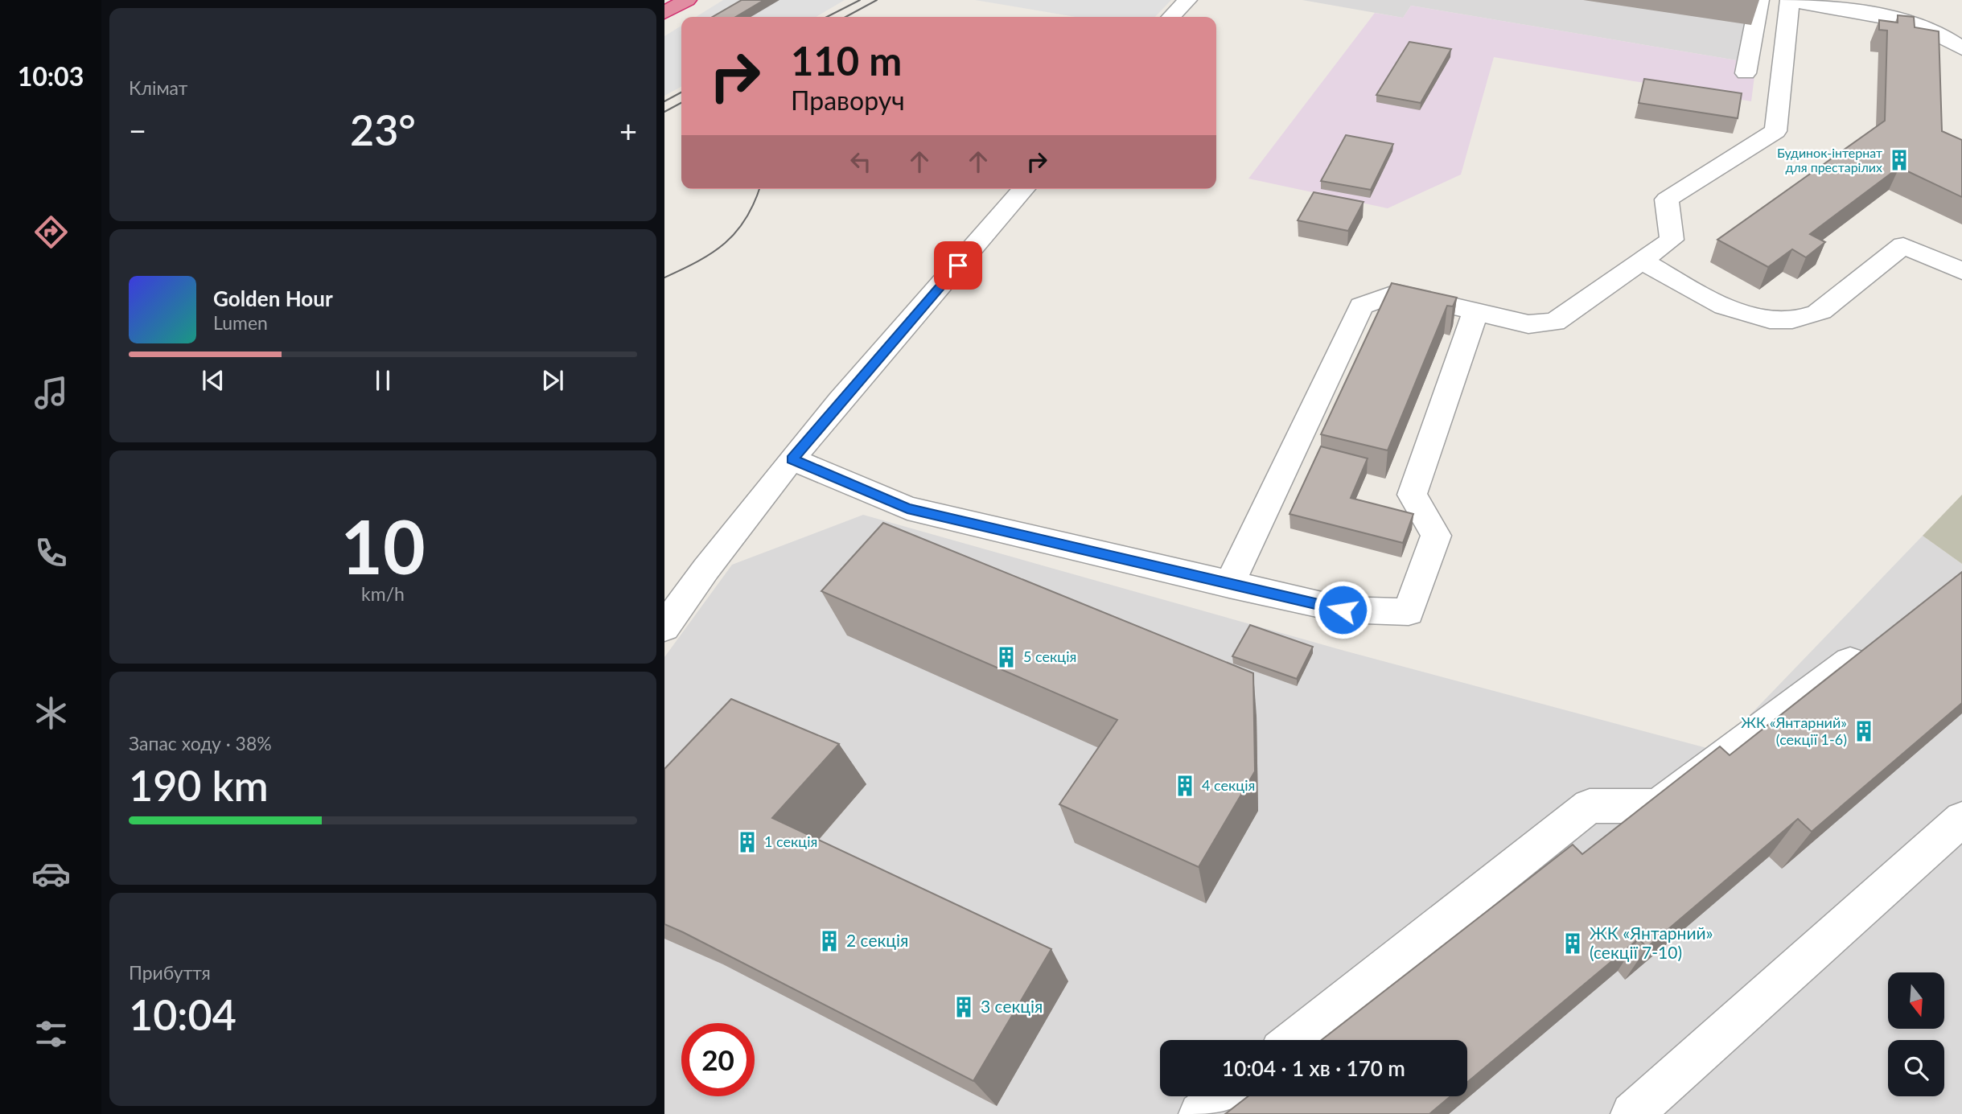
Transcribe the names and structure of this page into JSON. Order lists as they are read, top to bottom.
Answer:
{
  "places": {
    "building": [
      "Будинок-інтернат для престарілих",
      "5 секція",
      "ЖК «Янтарний» (секції 1-6)",
      "4 секція",
      "1 секція",
      "2 секція",
      "ЖК «Янтарний» (секції 7-10)",
      "3 секція"
    ]
  },
  "north": "bottom",
  "page": {
    "tabs": "10:03",
    "tile": [
      "Клімат",
      ["10", "km/h"],
      ["Запас ходу · 38%", "190 km"],
      ["Прибуття", "10:04"]
    ],
    "turn": ["110 m", "Праворуч"],
    "heat": ["−", "23°", "+"],
    "song": ["Golden Hour", "Lumen"],
    "limit": "20",
    "trip": "10:04 · 1 хв · 170 m"
  }
}
